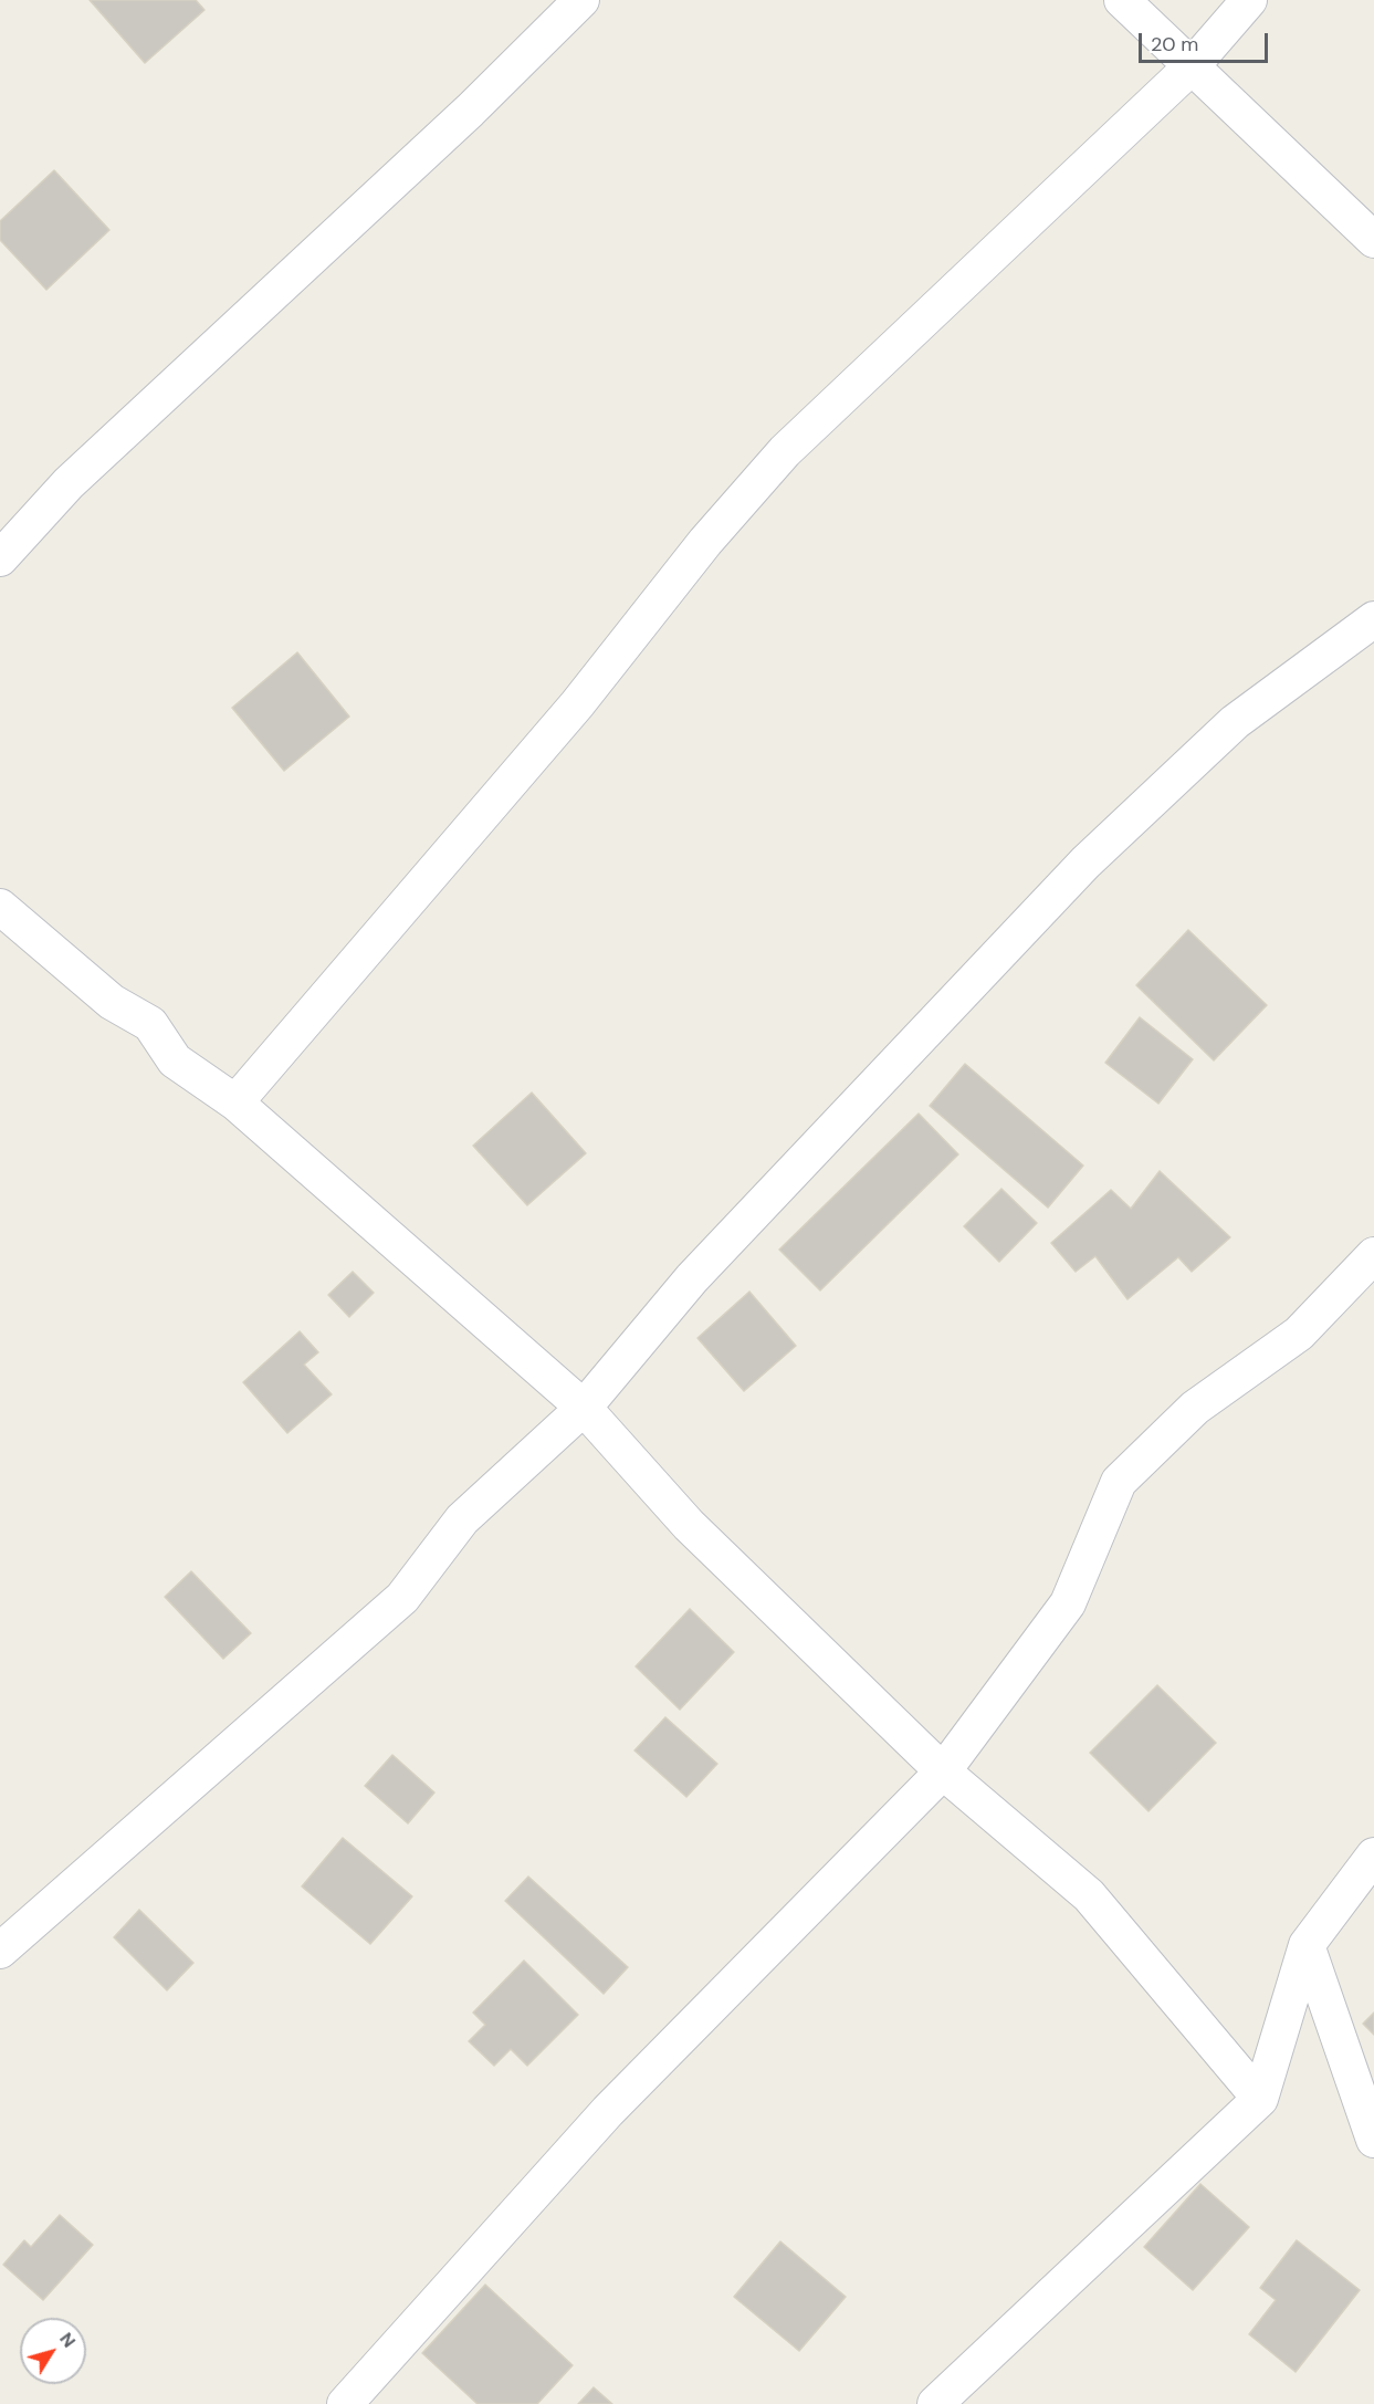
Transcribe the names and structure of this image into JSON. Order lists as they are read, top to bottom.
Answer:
{
  "scale_bar": "20 m",
  "north": "top right"
}
